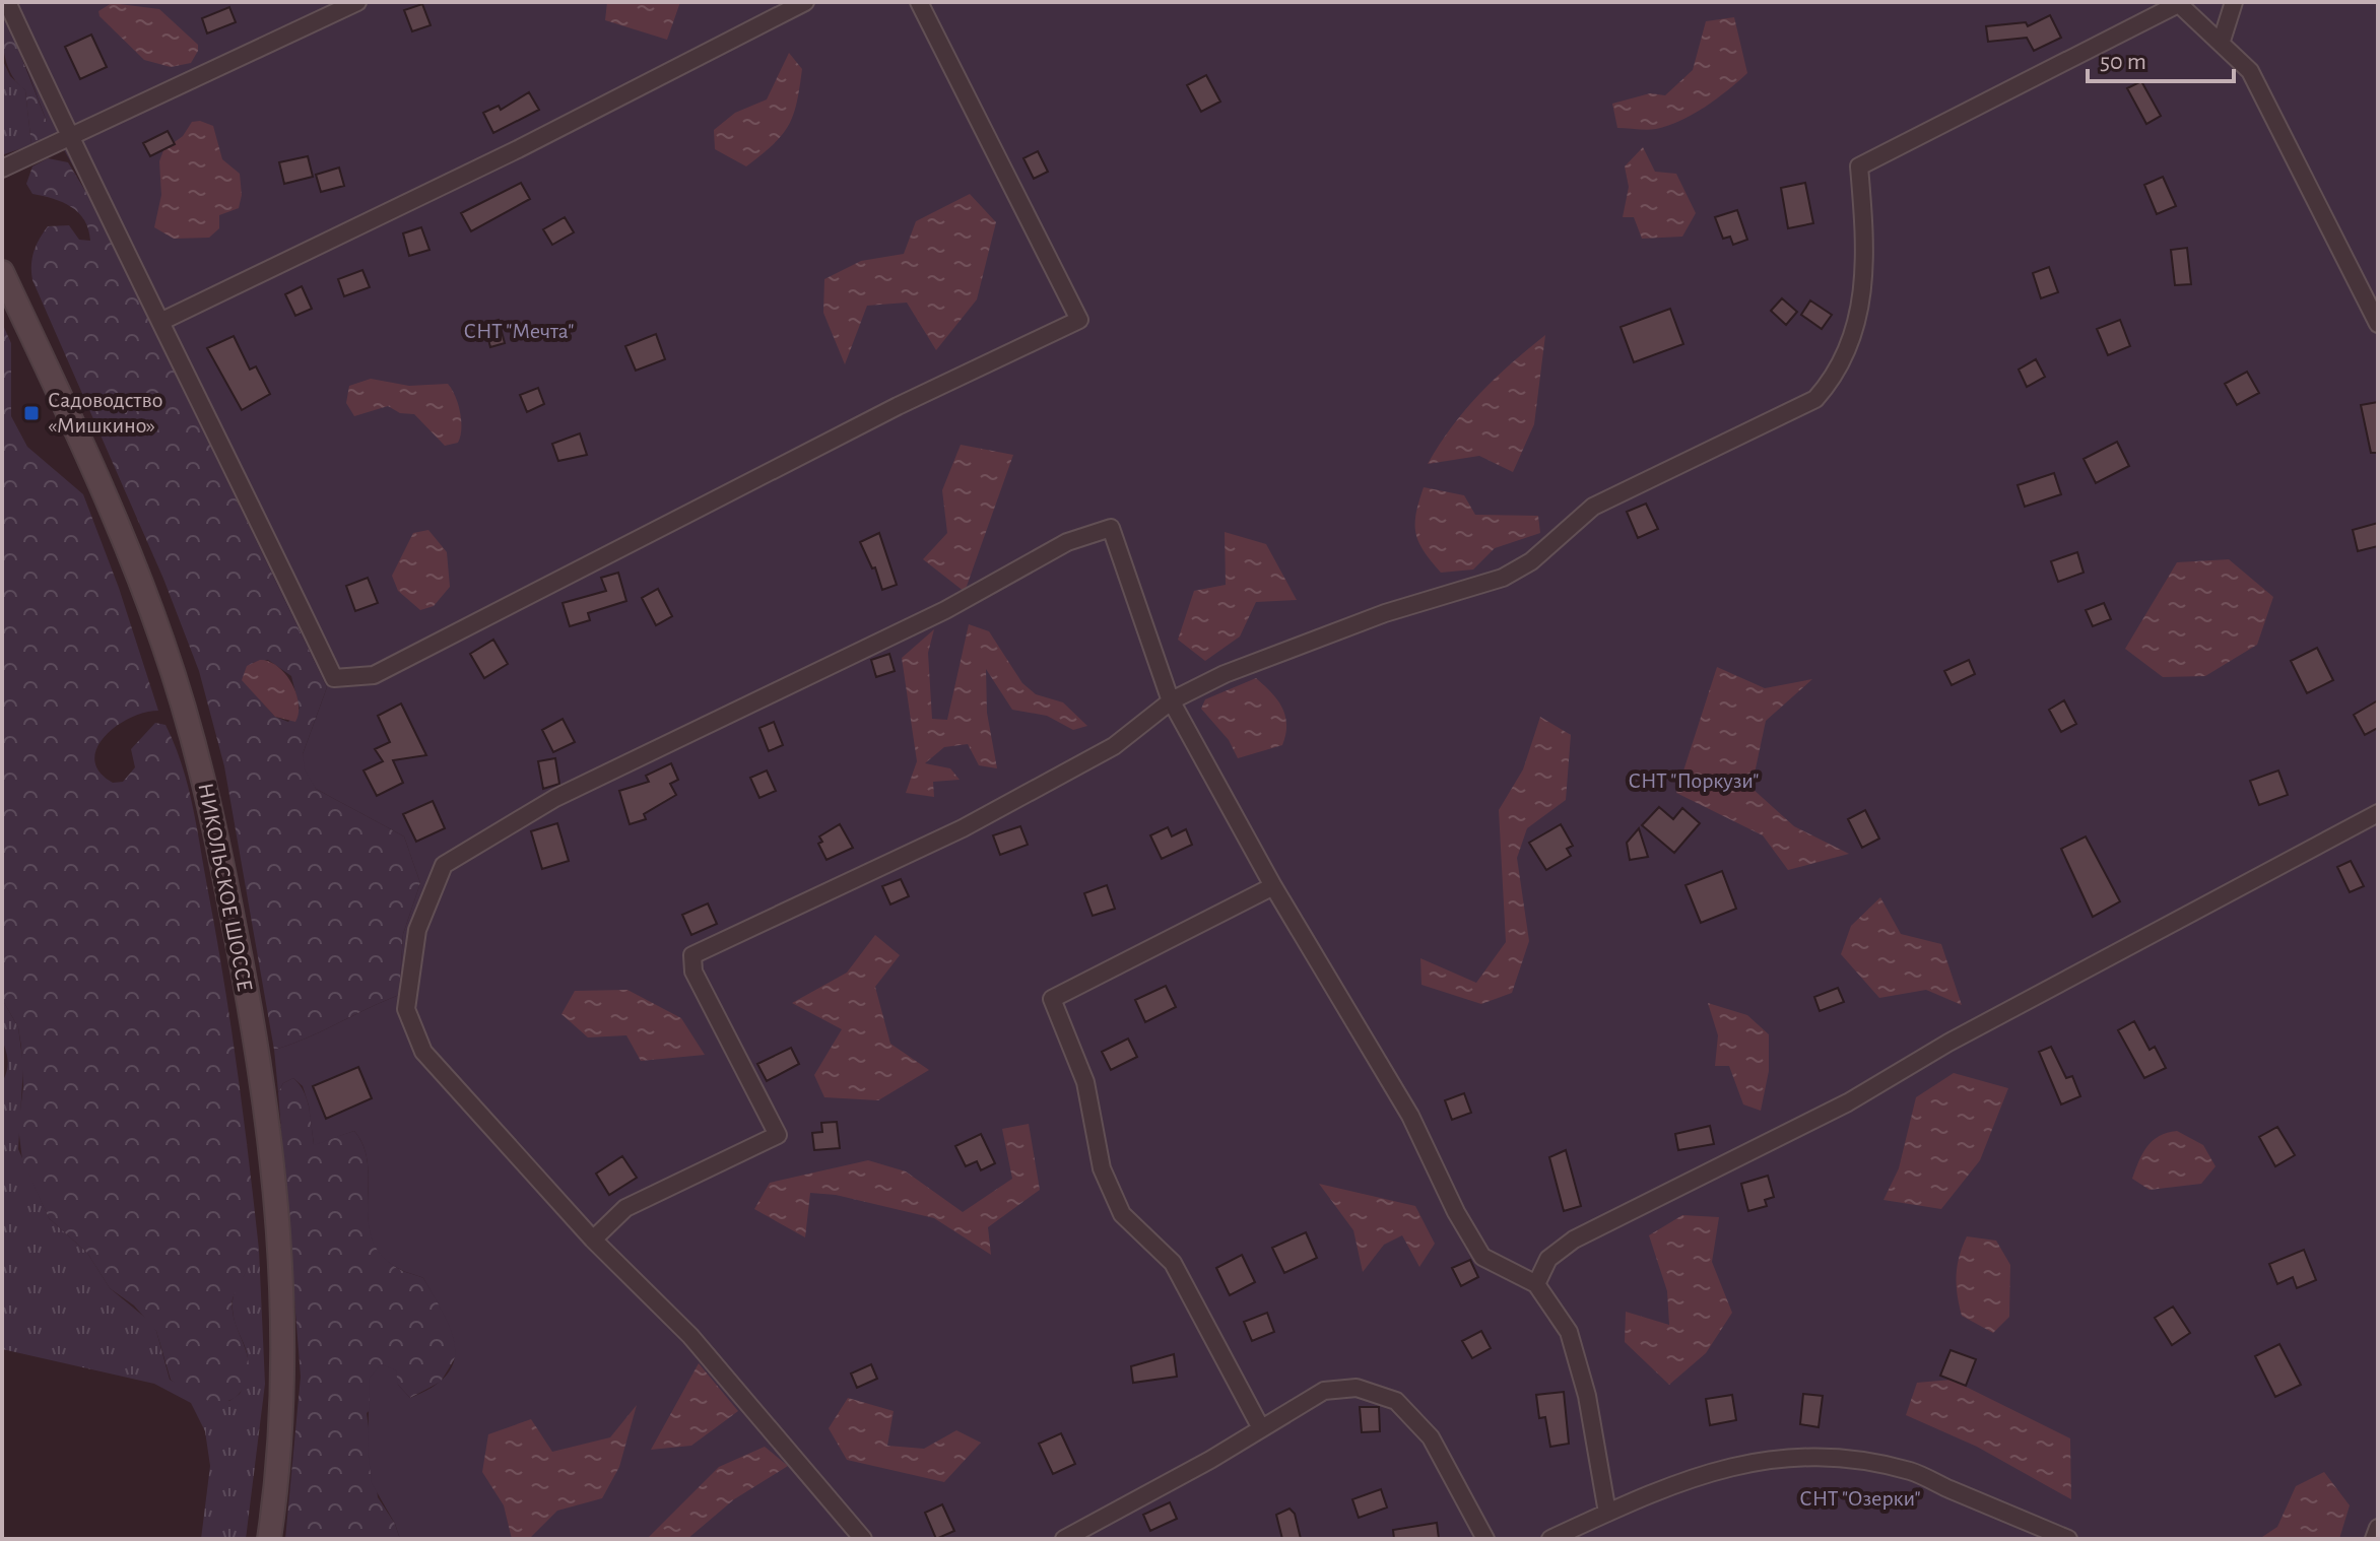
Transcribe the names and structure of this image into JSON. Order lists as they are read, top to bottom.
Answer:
{
  "streets": {
    "main road": ["НИКОЛЬСКОЕ ШОССЕ"]
  },
  "parks": ["СНТ \"Мечта\"", "СНТ \"Поркузи\"", "СНТ \"Озерки\""],
  "places": {
    "transit": ["Садоводство «Мишкино»"]
  },
  "scale_bar": "50 m"
}
